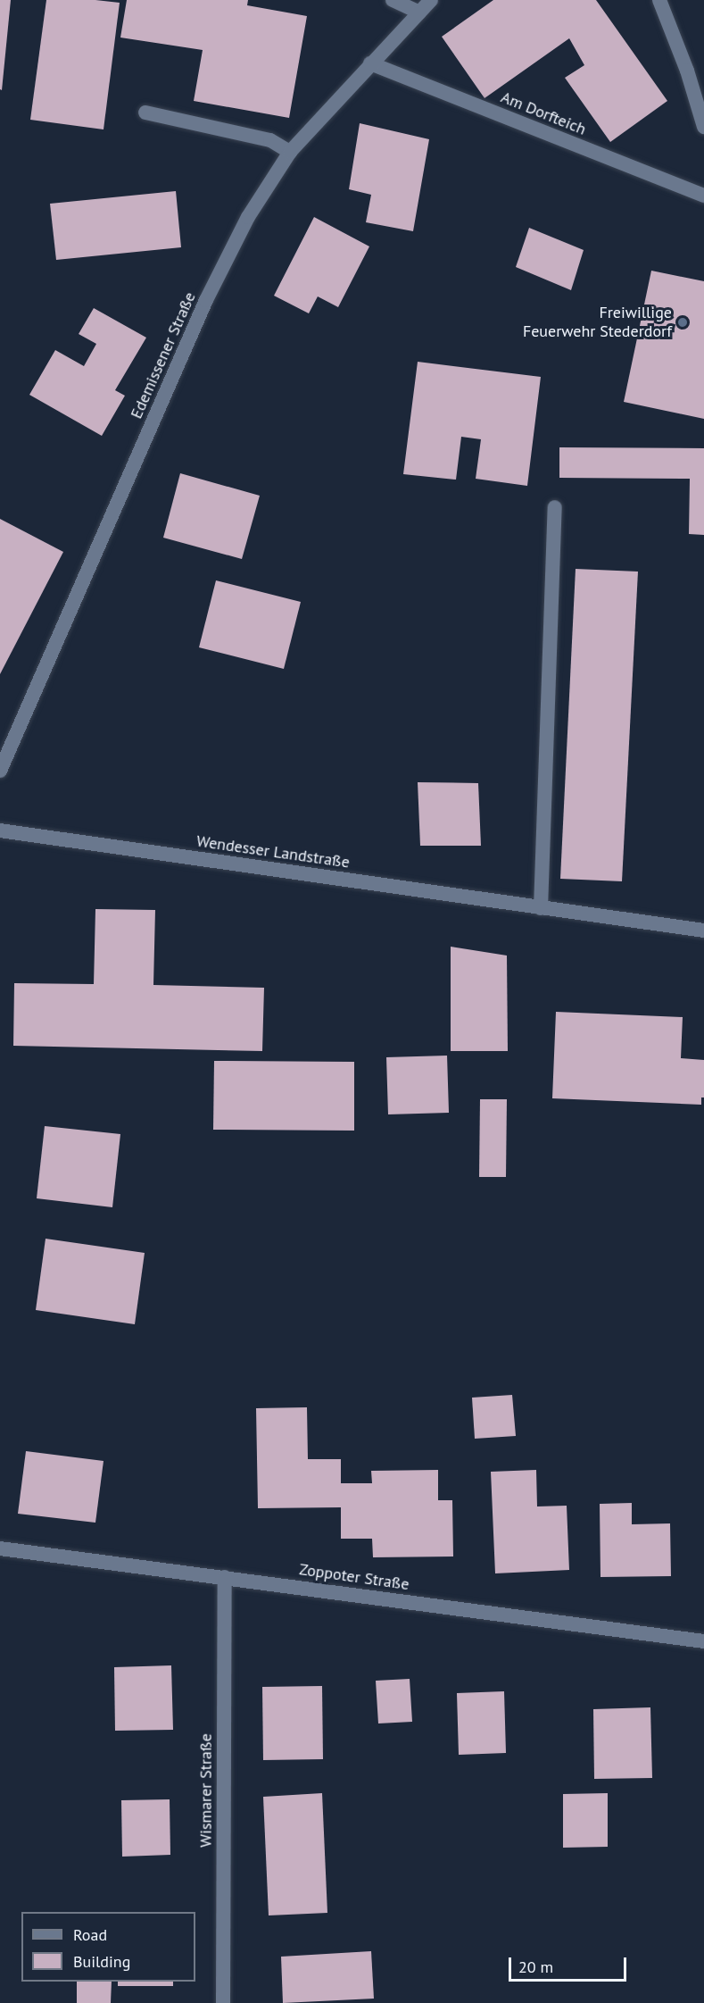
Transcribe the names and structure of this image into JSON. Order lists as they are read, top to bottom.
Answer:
{
  "streets": {
    "street": [
      "Am Dorfteich",
      "Edemissener Straße",
      "Wendesser Landstraße",
      "Zoppoter Straße",
      "Wismarer Straße"
    ]
  },
  "crossings": [
    ["Am Dorfteich", "Edemissener Straße"],
    ["Zoppoter Straße", "Wismarer Straße"]
  ],
  "places": ["Freiwillige Feuerwehr Stederdorf"],
  "legend": ["Road", "Building"],
  "scale_bar": "20 m"
}
